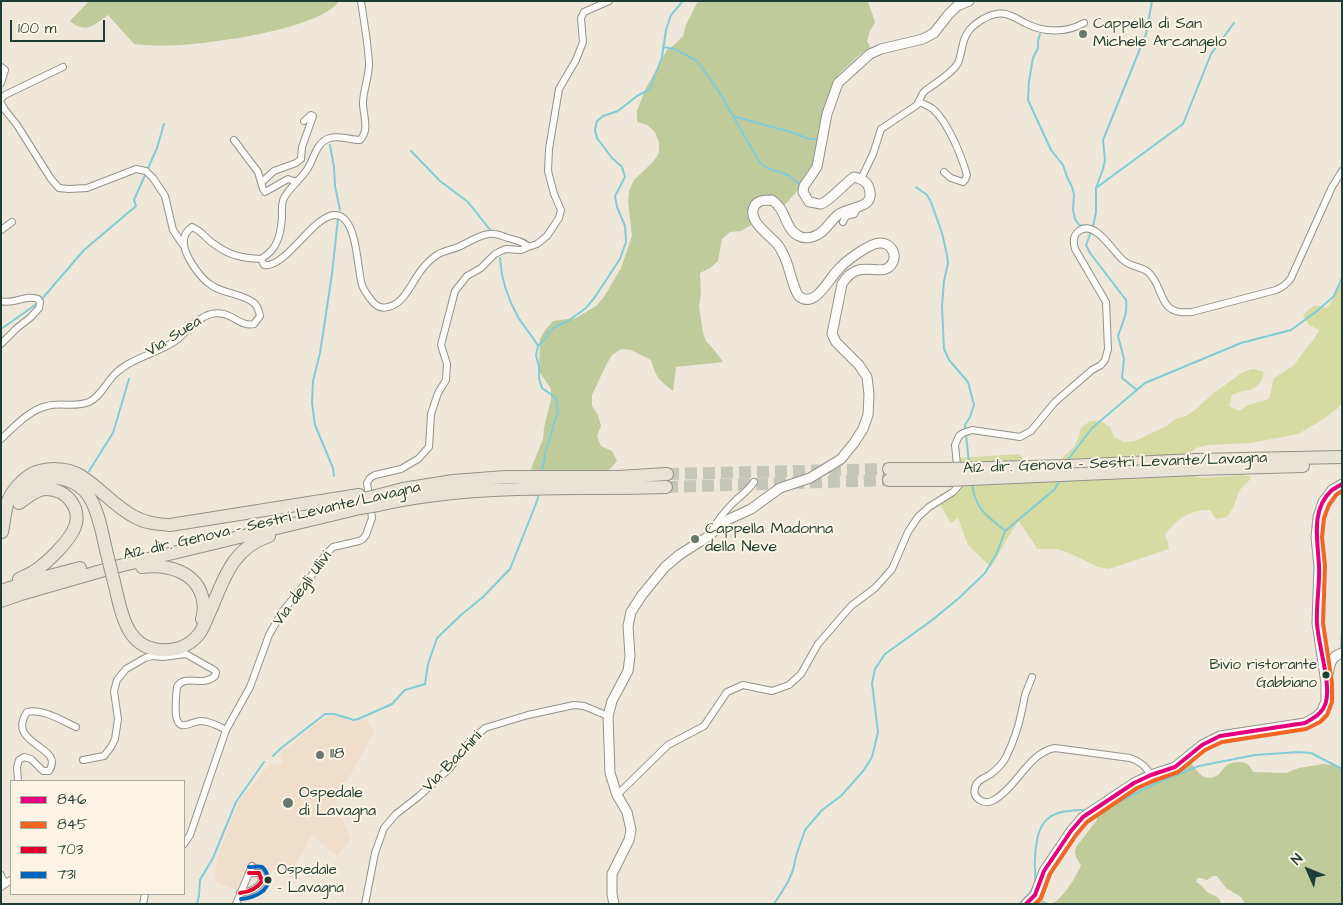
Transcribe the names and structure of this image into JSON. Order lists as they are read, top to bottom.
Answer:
{
  "streets": {
    "highway": ["A12 dir. Genova - Sestri Levante/Lavagna"],
    "street": ["Via Suea", "Via degli Ulivi", "Via Bachini"]
  },
  "places": [
    "Cappella di San Michele Arcangelo",
    "Cappella Madonna della Neve",
    "Bivio ristorante Gabbiano",
    "118",
    "Ospedale di Lavagna",
    "Ospedale - Lavagna"
  ],
  "lines": [
    "transit line 846",
    "transit line 845",
    "transit line 731",
    "transit line 703"
  ],
  "legend": [
    "846",
    "845",
    "703",
    "731"
  ],
  "scale_bar": "100 m",
  "north": "top left"
}
